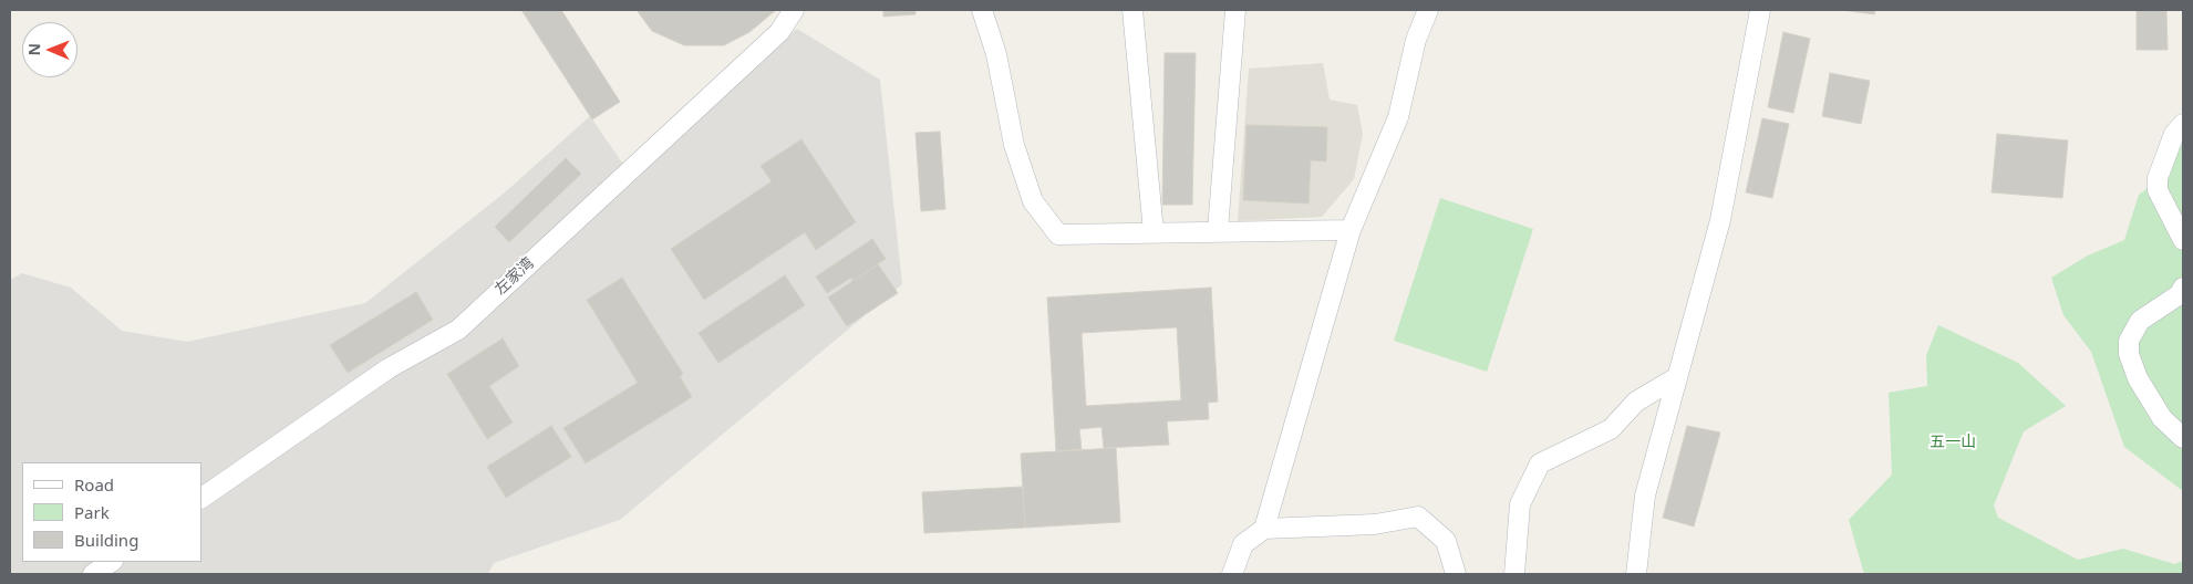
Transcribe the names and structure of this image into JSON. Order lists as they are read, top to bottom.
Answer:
{
  "streets": {
    "street": ["左家湾"]
  },
  "parks": ["五一山"],
  "legend": ["Road", "Park", "Building"],
  "north": "left"
}
